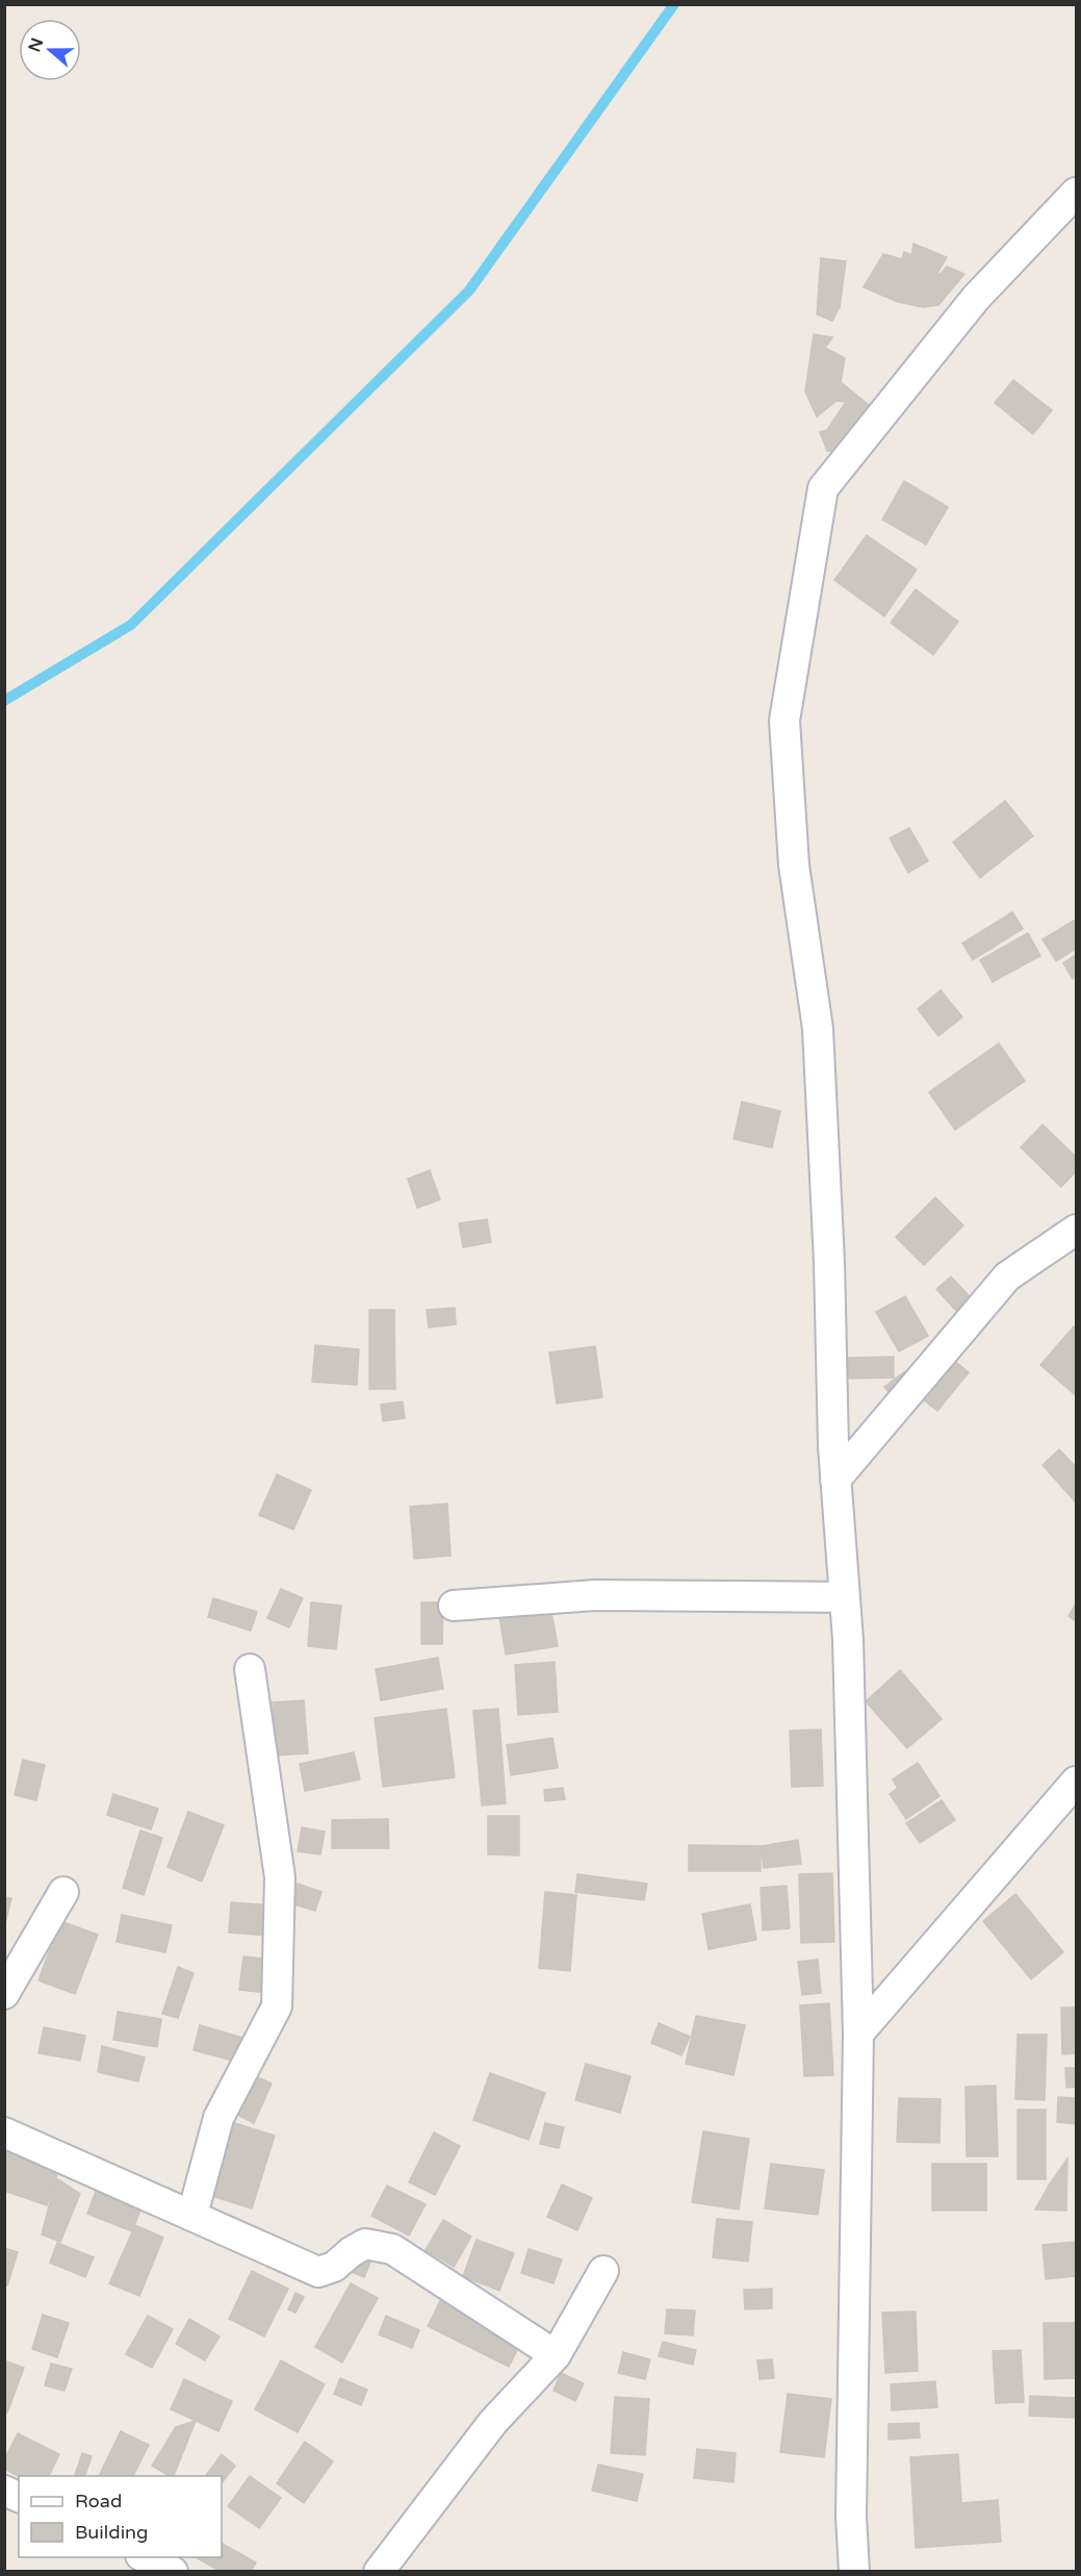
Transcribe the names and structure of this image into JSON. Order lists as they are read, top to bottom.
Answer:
{
  "legend": ["Road", "Building"],
  "north": "left"
}
